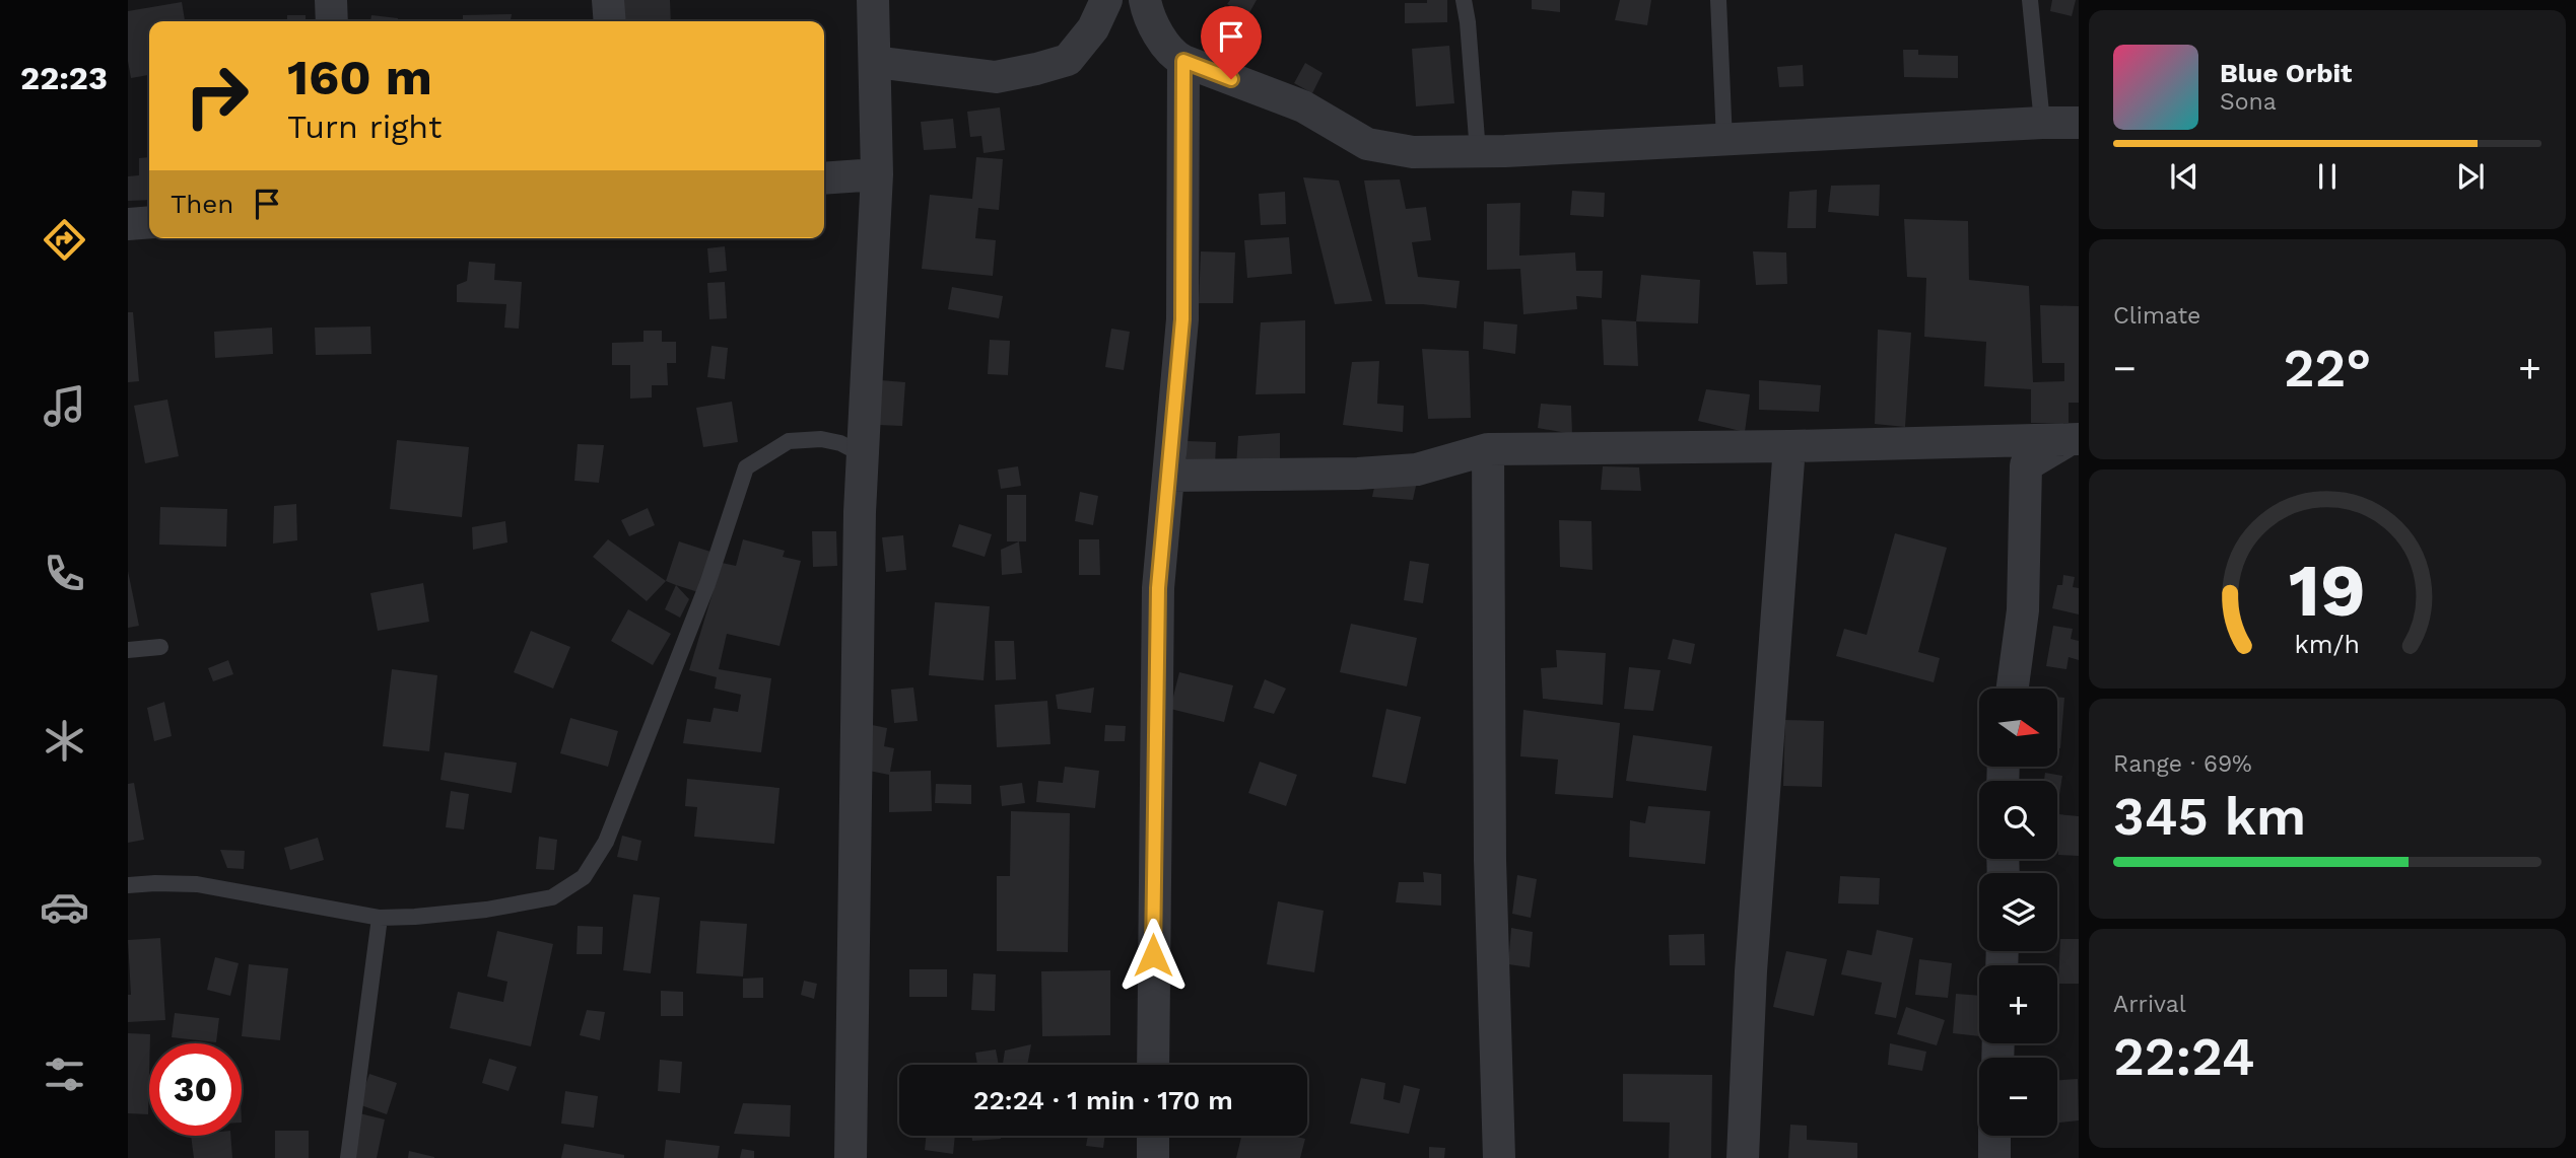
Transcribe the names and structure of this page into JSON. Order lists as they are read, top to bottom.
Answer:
{
  "north": "right",
  "page": {
    "tabs": "22:23",
    "turn": ["160 m", "Turn right"],
    "song": ["Blue Orbit", "Sona"],
    "then": "Then",
    "tile": [
      "Climate",
      ["Range · 69%", "345 km"],
      ["Arrival", "22:24"]
    ],
    "heat": ["−", "22°", "+"],
    "map_buttons": ["+", "−"],
    "limit": "30",
    "trip": "22:24 · 1 min · 170 m",
    "gauge": ["19", "km/h"]
  }
}
